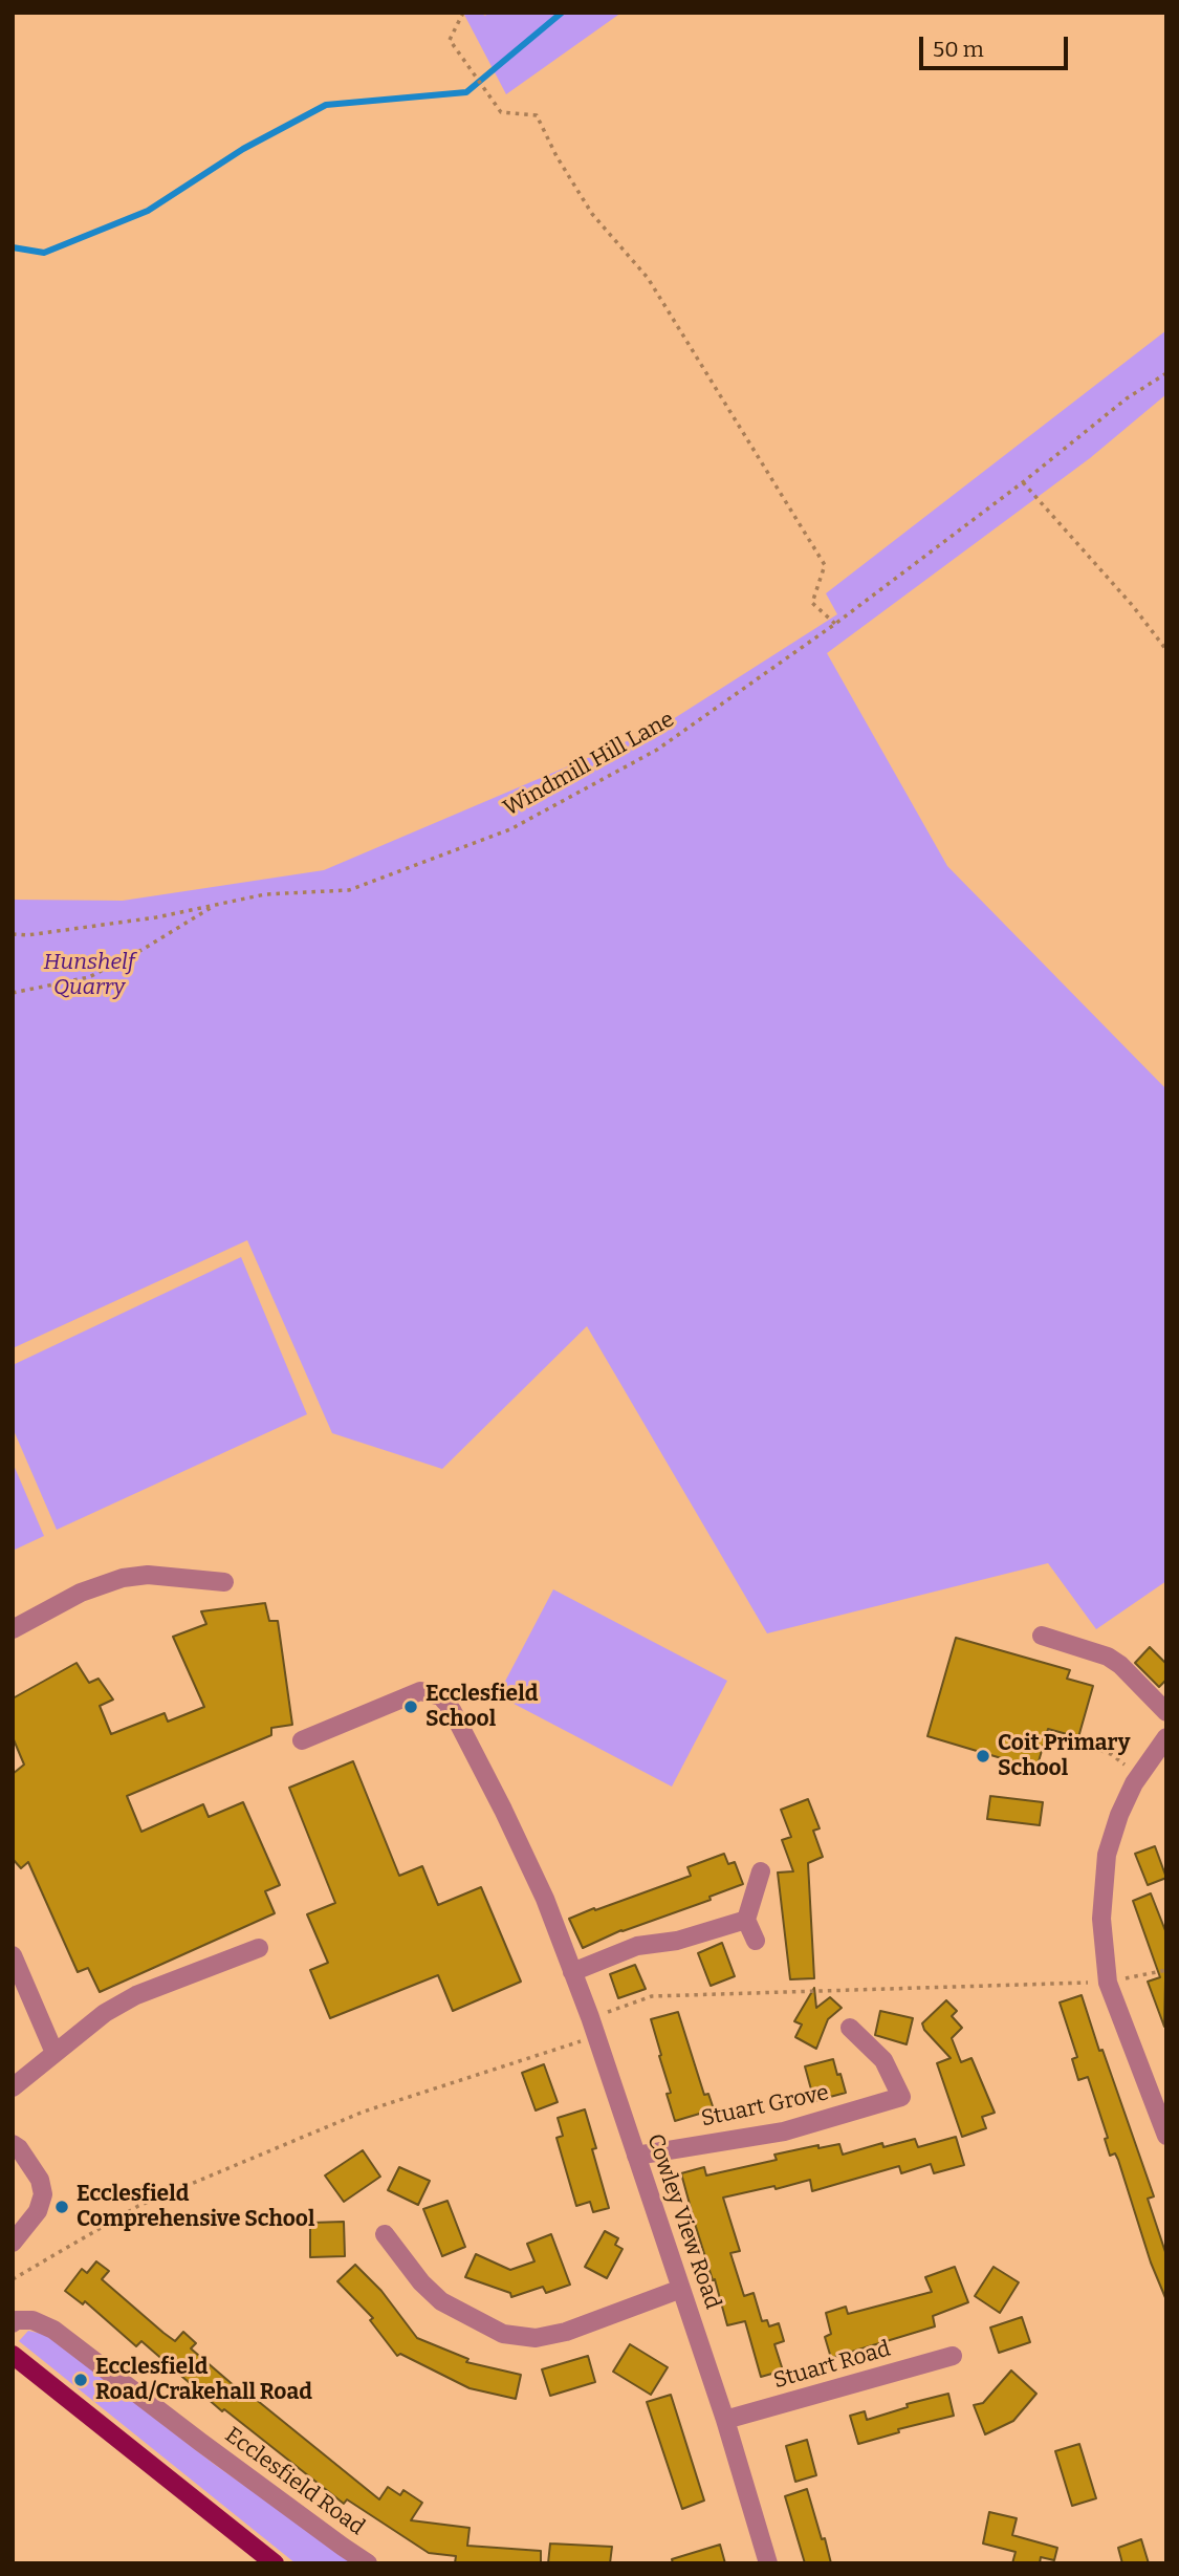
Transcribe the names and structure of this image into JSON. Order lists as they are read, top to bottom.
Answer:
{
  "streets": {
    "street": [
      "Stuart Grove",
      "Cowley View Road",
      "Stuart Road",
      "Ecclesfield Road"
    ],
    "path": ["Windmill Hill Lane"]
  },
  "crossings": [
    ["Stuart Grove", "Cowley View Road"],
    ["Cowley View Road", "Stuart Road"]
  ],
  "parks": ["Hunshelf Quarry"],
  "places": [
    "Ecclesfield School",
    "Coit Primary School",
    "Ecclesfield Comprehensive School",
    "Ecclesfield Road/Crakehall Road"
  ],
  "scale_bar": "50 m"
}
